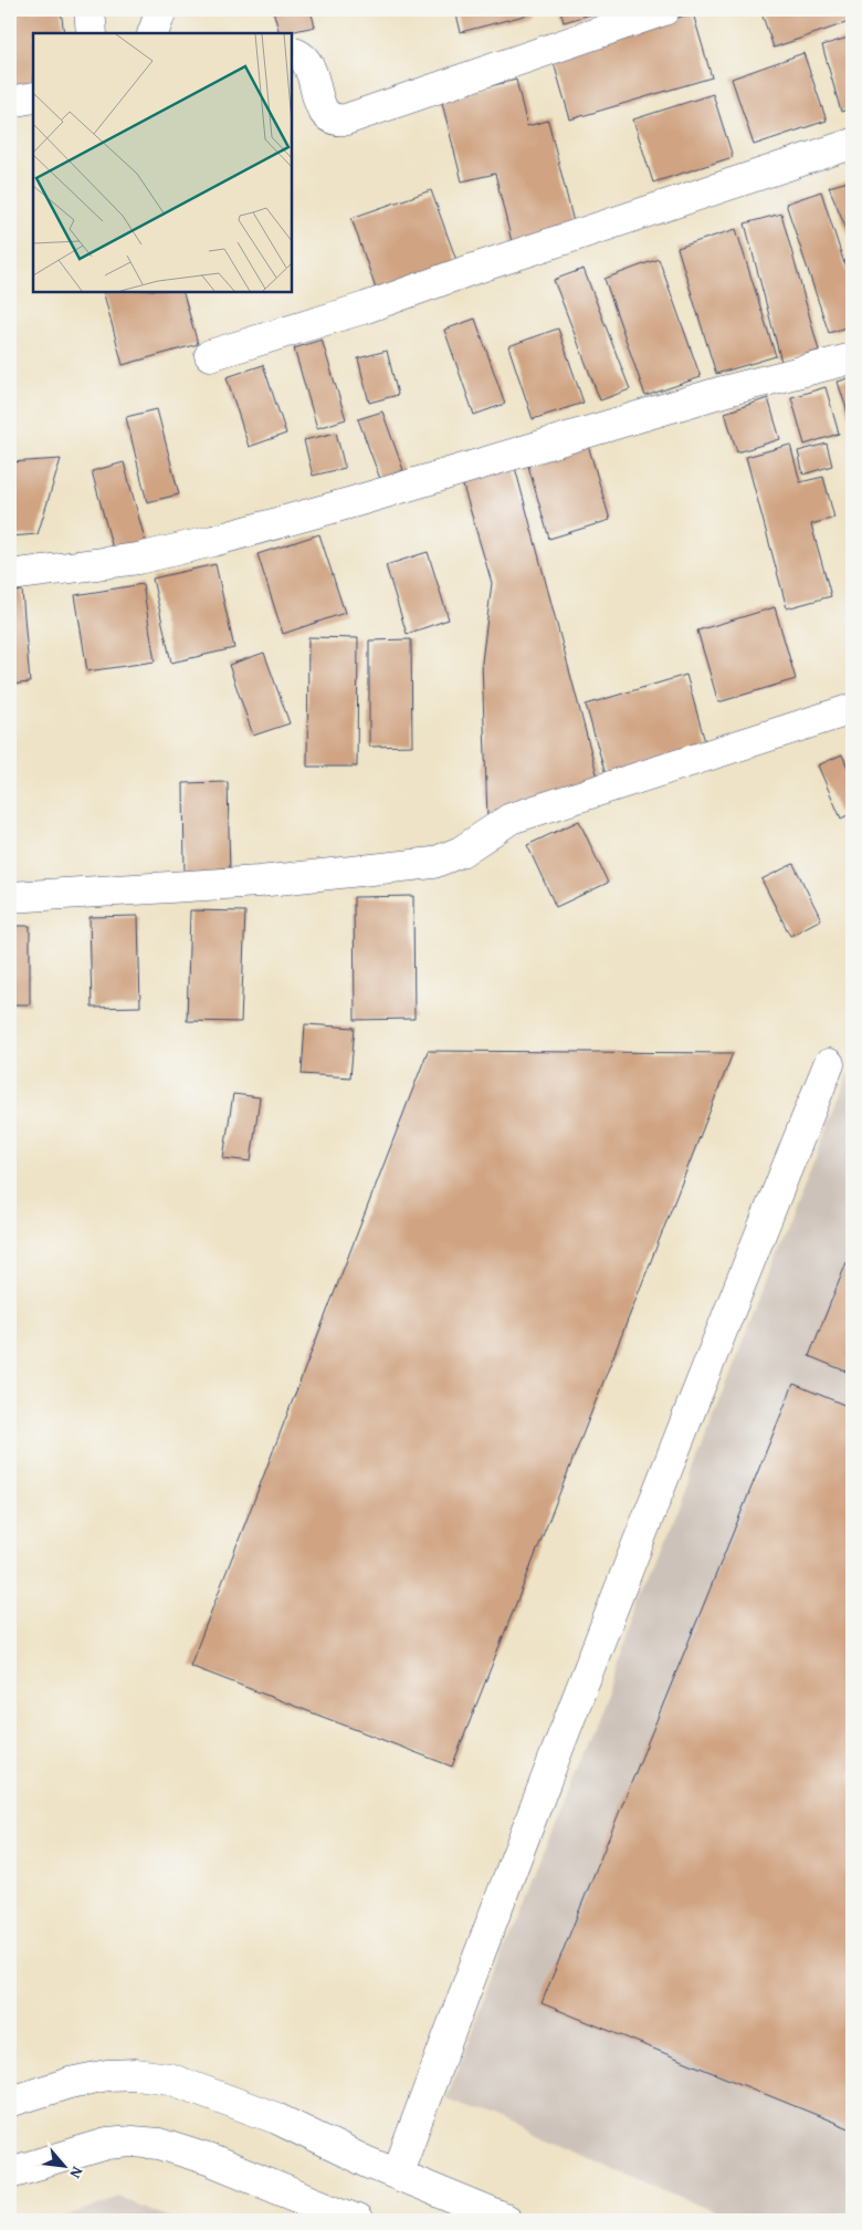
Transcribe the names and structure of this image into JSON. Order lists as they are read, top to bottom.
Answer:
{
  "north": "bottom right"
}
